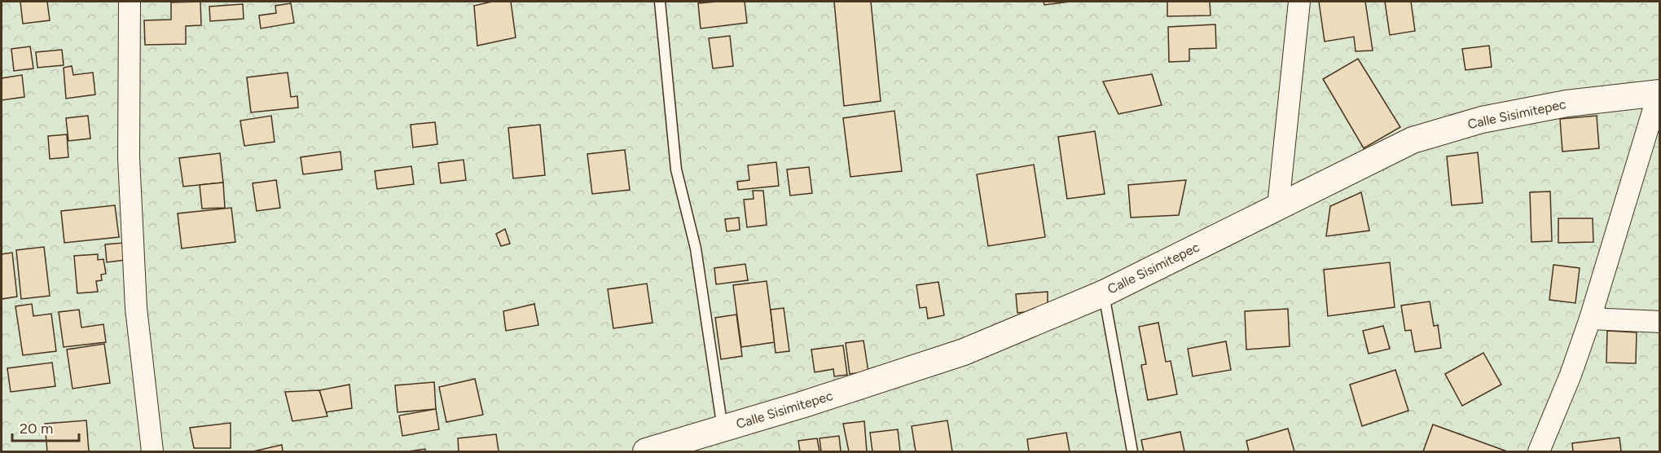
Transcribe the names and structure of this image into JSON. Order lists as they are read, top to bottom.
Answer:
{
  "streets": {
    "street": ["Calle Sisimitepec"]
  },
  "scale_bar": "20 m"
}
